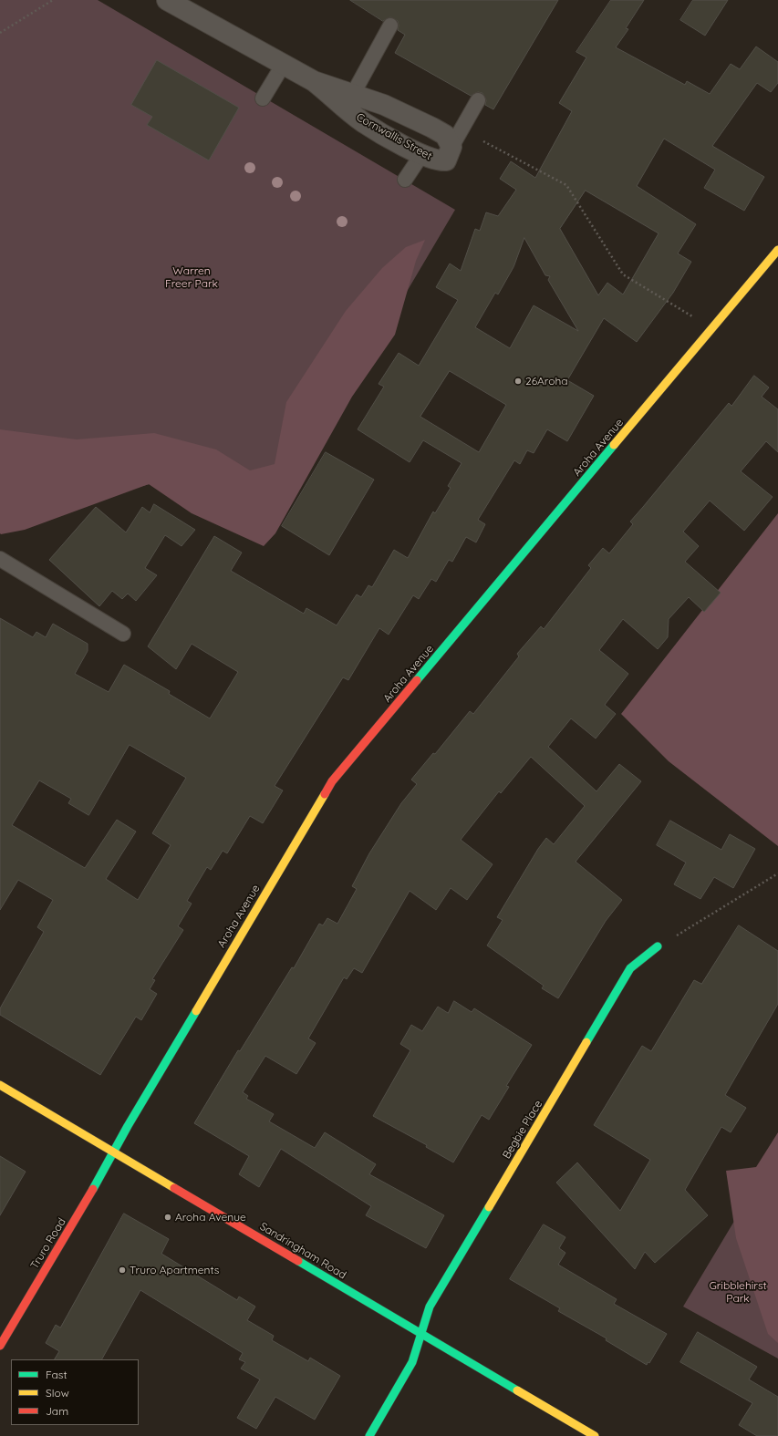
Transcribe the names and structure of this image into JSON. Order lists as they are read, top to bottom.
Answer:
{
  "streets": {
    "street": [
      "Cornwallis Street",
      "Aroha Avenue",
      "Begbie Place",
      "Truro Road",
      "Sandringham Road"
    ]
  },
  "crossings": [
    ["Aroha Avenue", "Truro Road"],
    ["Aroha Avenue", "Sandringham Road"],
    ["Begbie Place", "Sandringham Road"],
    ["Truro Road", "Sandringham Road"]
  ],
  "parks": ["Warren Freer Park", "Gribblehirst Park"],
  "places": ["26Aroha", "Aroha Avenue", "Truro Apartments"],
  "legend": ["Fast", "Slow", "Jam"]
}
